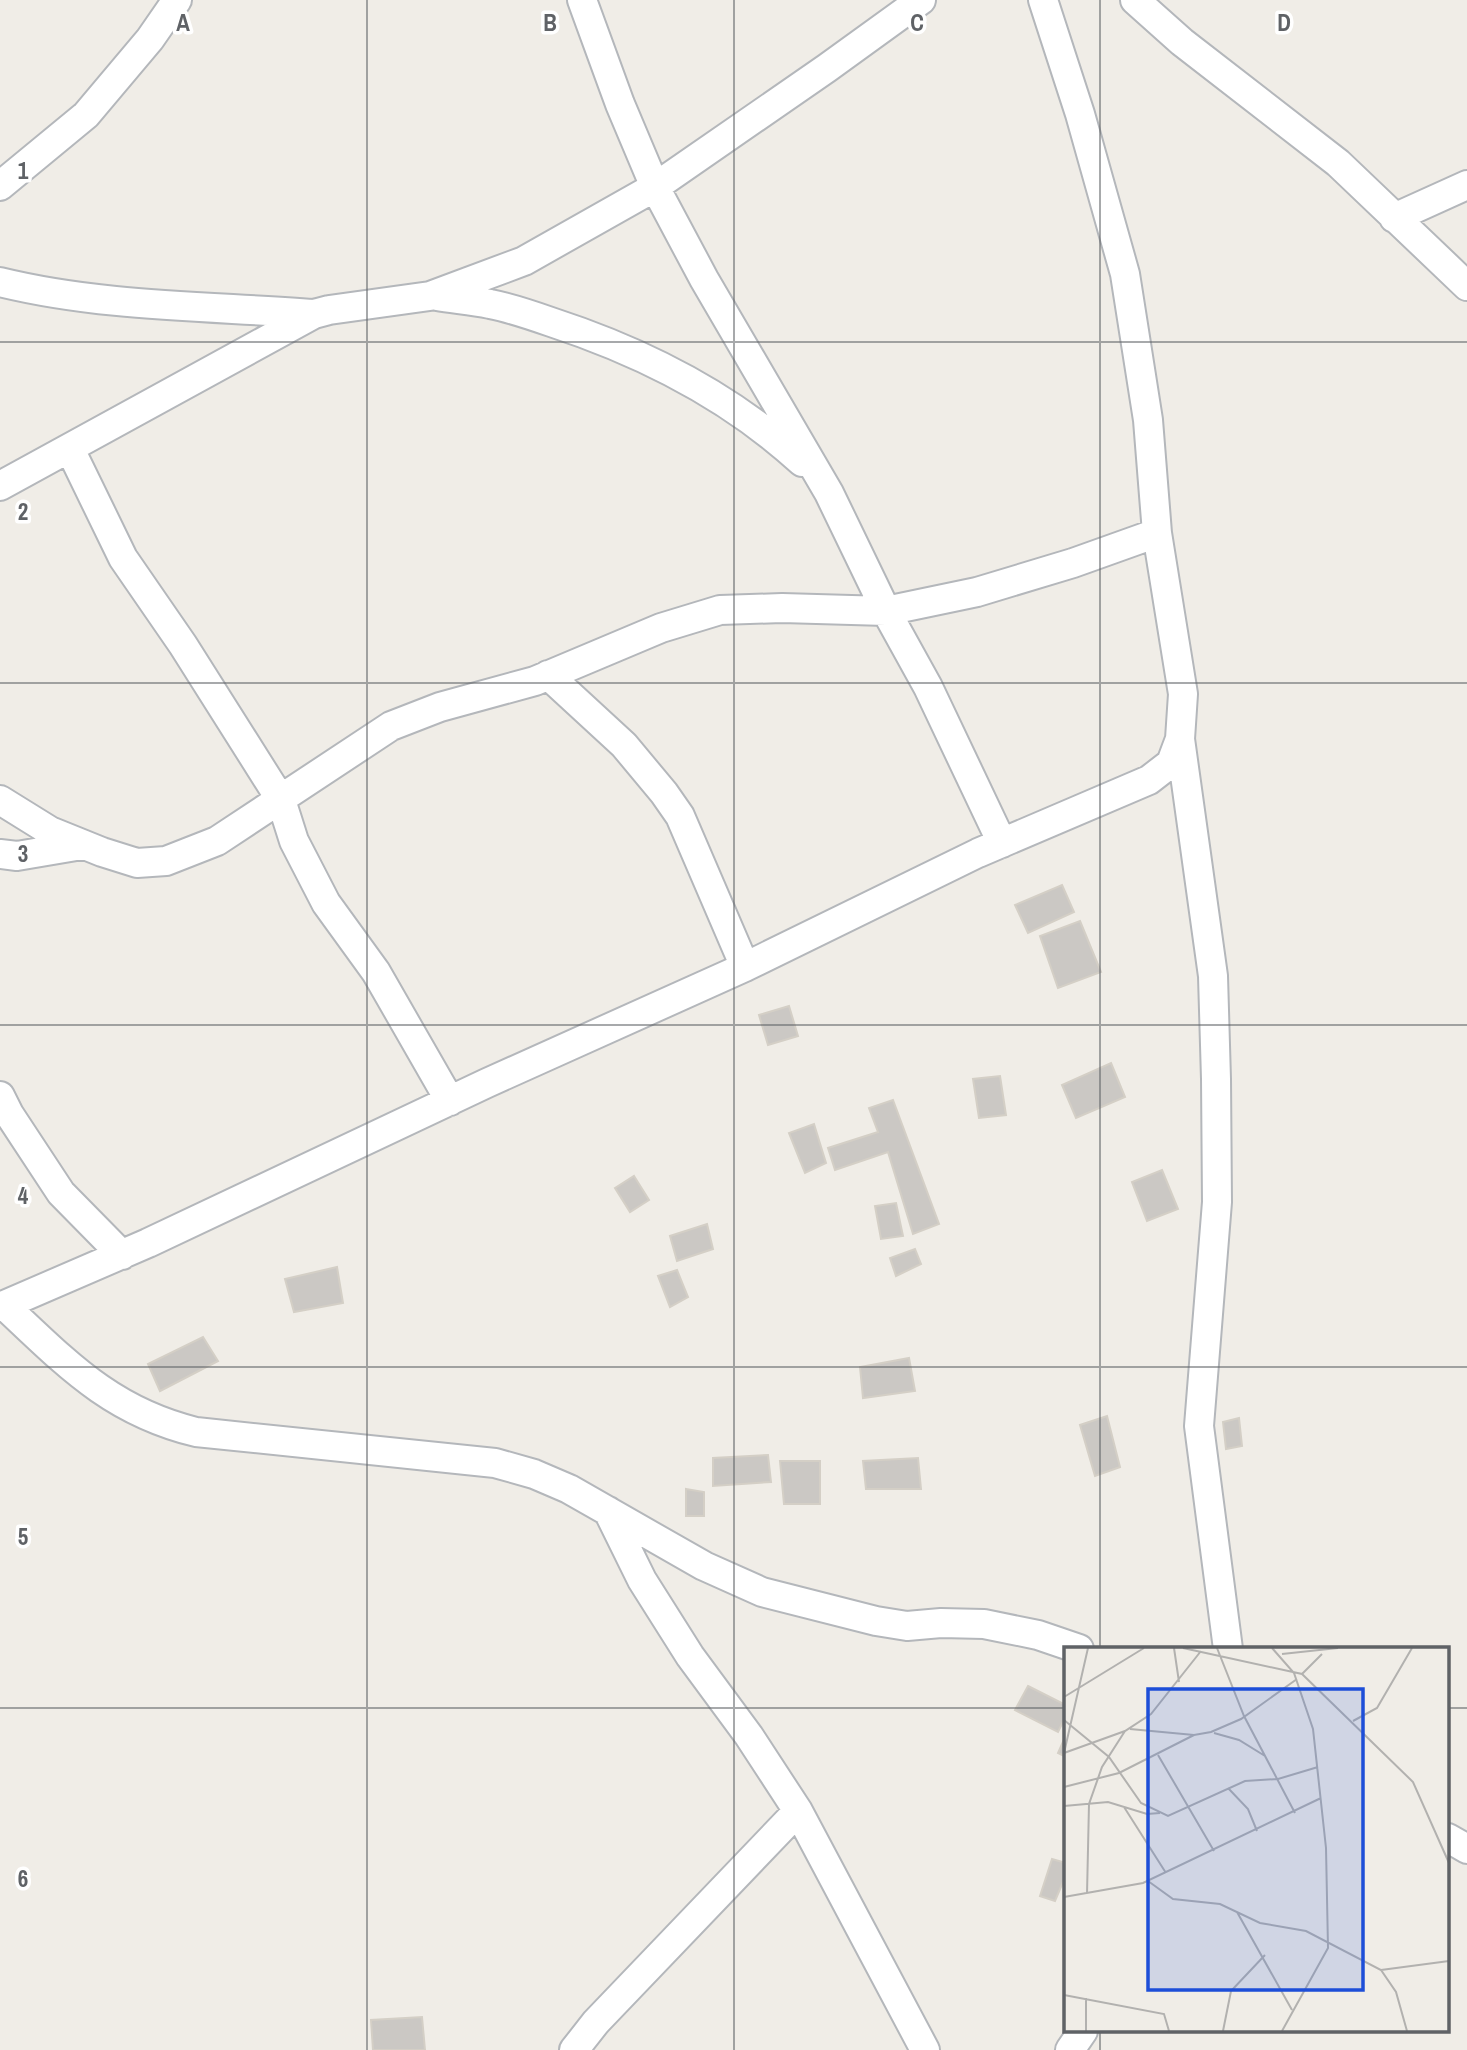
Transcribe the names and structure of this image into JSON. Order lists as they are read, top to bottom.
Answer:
{
  "grid": {
    "columns": [
      "A",
      "B",
      "C",
      "D"
    ],
    "rows": [
      "1",
      "2",
      "3",
      "4",
      "5",
      "6"
    ]
  }
}
